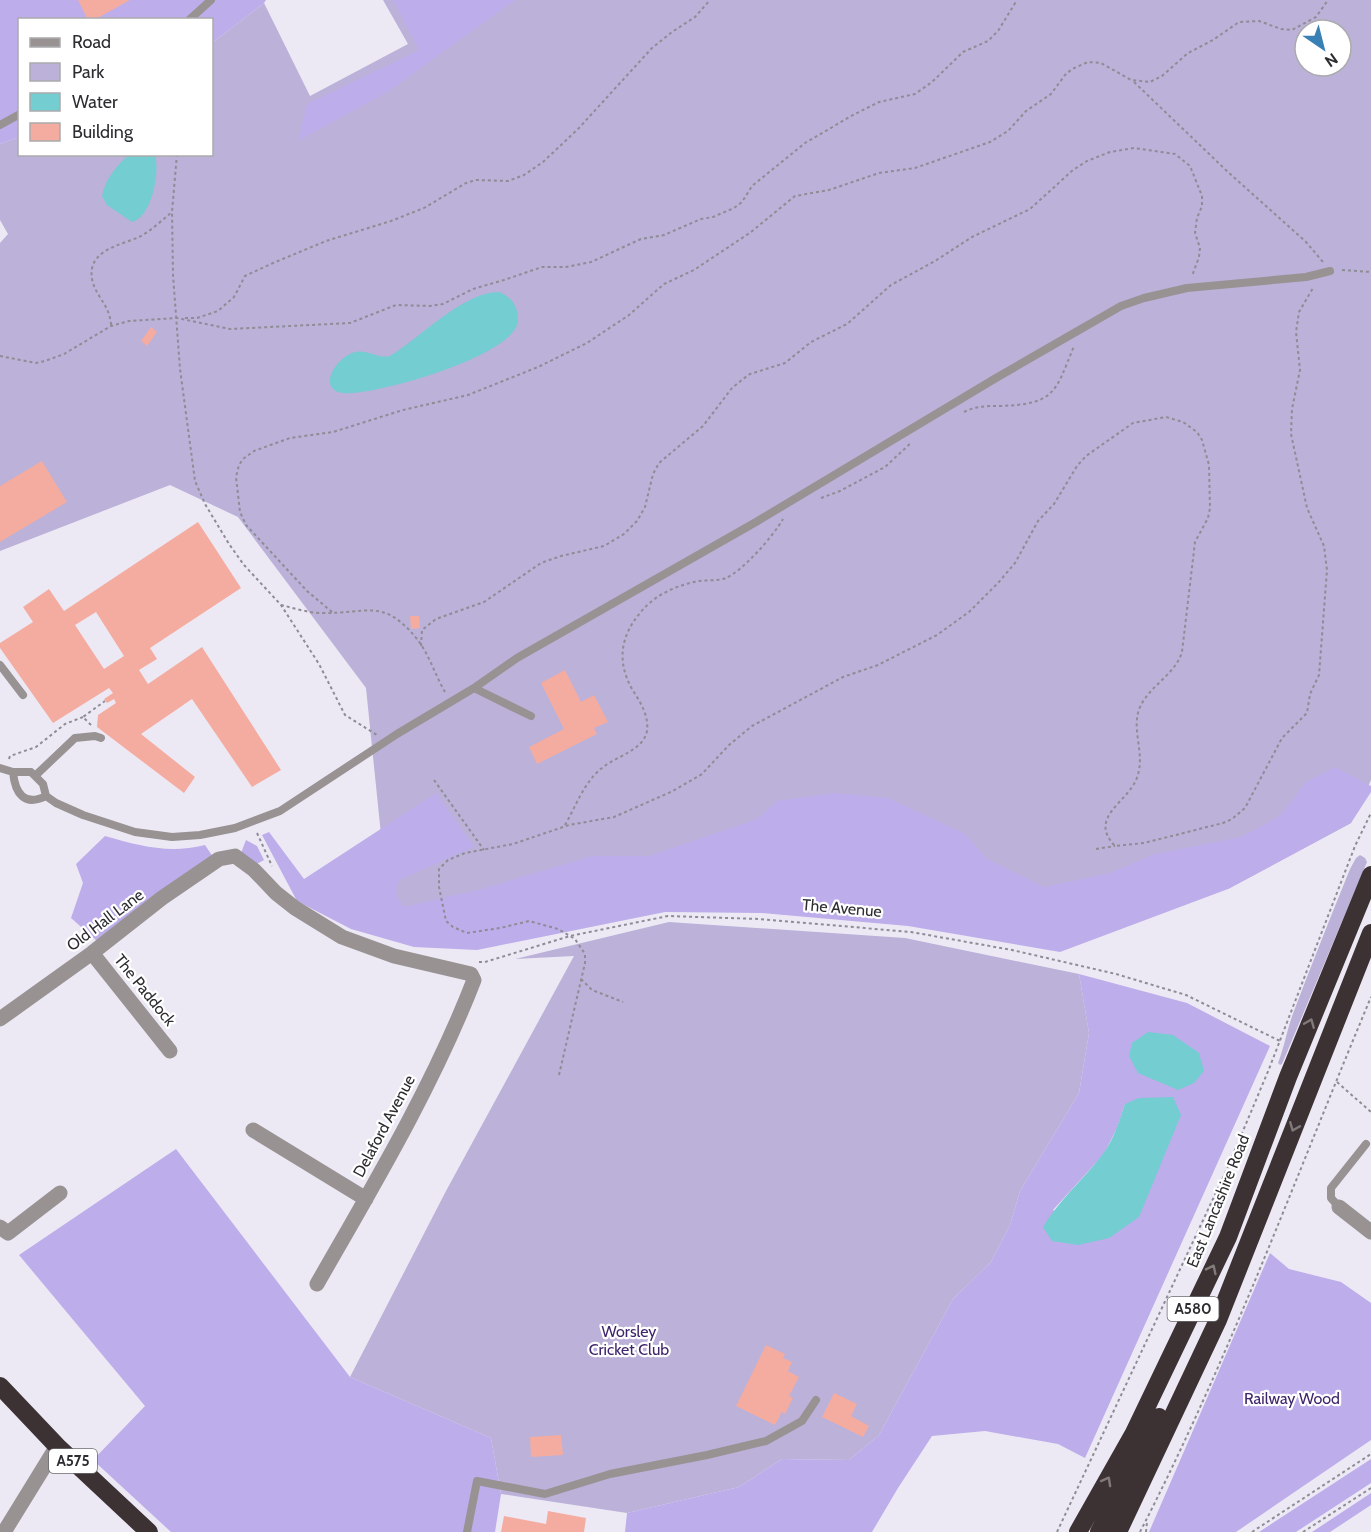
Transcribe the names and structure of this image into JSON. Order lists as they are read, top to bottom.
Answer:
{
  "streets": {
    "highway": ["East Lancashire Road", "A580", "A575"],
    "street": ["Old Hall Lane", "The Paddock", "Delaford Avenue"],
    "path": ["The Avenue"]
  },
  "crossings": [
    ["Old Hall Lane", "The Paddock"],
    ["Old Hall Lane", "Delaford Avenue"]
  ],
  "parks": ["Worsley Cricket Club", "Railway Wood"],
  "legend": [
    "Road",
    "Park",
    "Water",
    "Building"
  ],
  "north": "bottom right"
}
